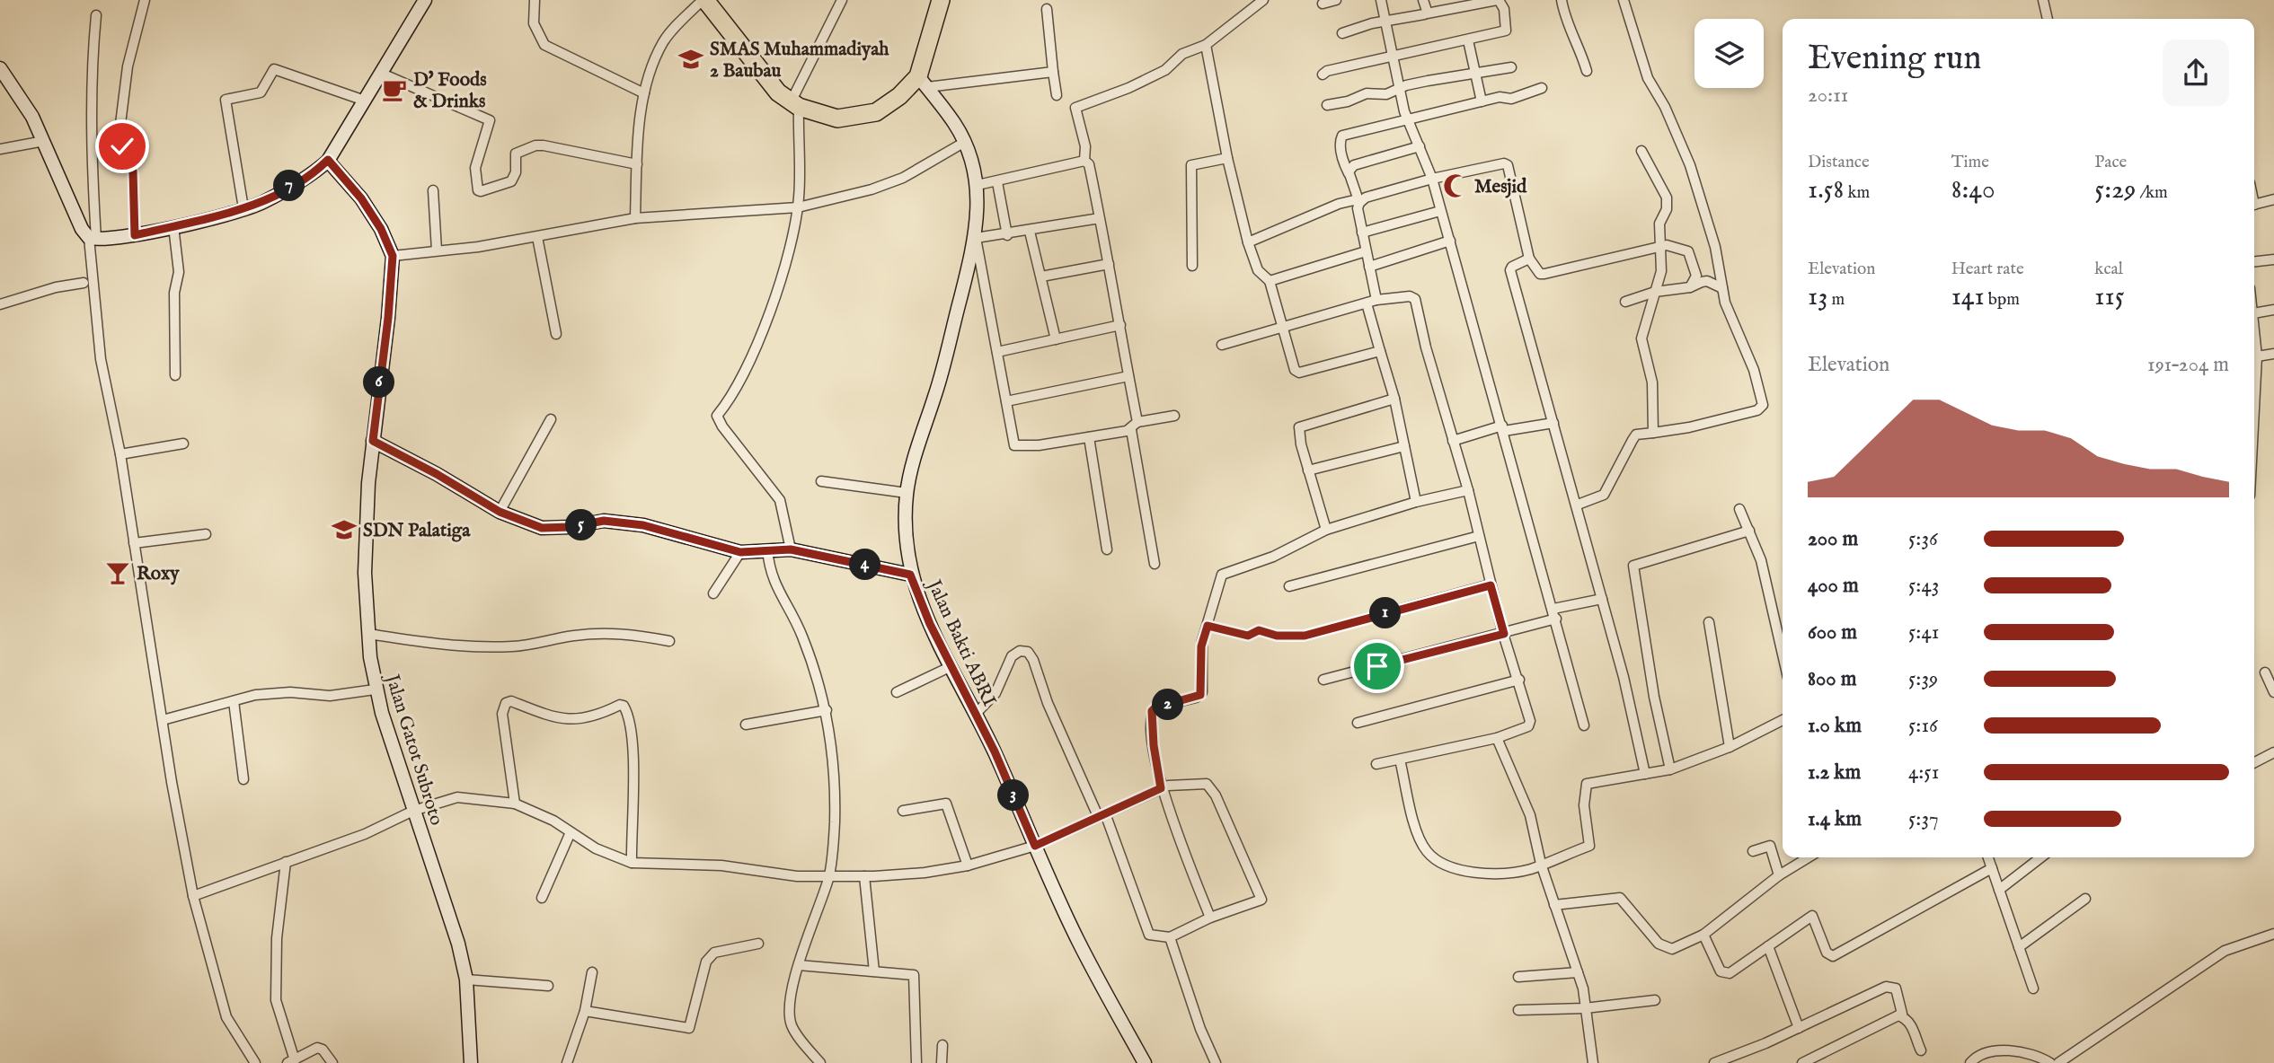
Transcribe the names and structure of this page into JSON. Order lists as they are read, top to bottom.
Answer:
{
  "streets": {
    "street": ["Jalan Bakti ABRI", "Jalan Gatot Subroto"]
  },
  "places": {
    "school or university": ["SMAS Muhammadiyah 2 Baubau", "SDN Palatiga"],
    "cafe": ["D' Foods & Drinks"],
    "mosque": ["Mesjid"],
    "bar": ["Roxy"]
  },
  "page": {
    "heading": ["Evening run", "20:11"],
    "stats": [
      ["Distance", "1.58 km"],
      ["Time", "8:40"],
      ["Pace", "5:29 /km"],
      ["Elevation", "13 m"],
      ["Heart rate", "141 bpm"],
      ["kcal", "115"]
    ],
    "pins": [
      "7",
      "6",
      "5",
      "4",
      "1",
      "2",
      "3"
    ],
    "chart": ["Elevation", "191–204 m"],
    "list": [
      {
        "name": "200 m",
        "note": "5:36"
      },
      {
        "name": "400 m",
        "note": "5:43"
      },
      {
        "name": "600 m",
        "note": "5:41"
      },
      {
        "name": "800 m",
        "note": "5:39"
      },
      {
        "name": "1.0 km",
        "note": "5:16"
      },
      {
        "name": "1.2 km",
        "note": "4:51"
      },
      {
        "name": "1.4 km",
        "note": "5:37"
      }
    ]
  }
}
